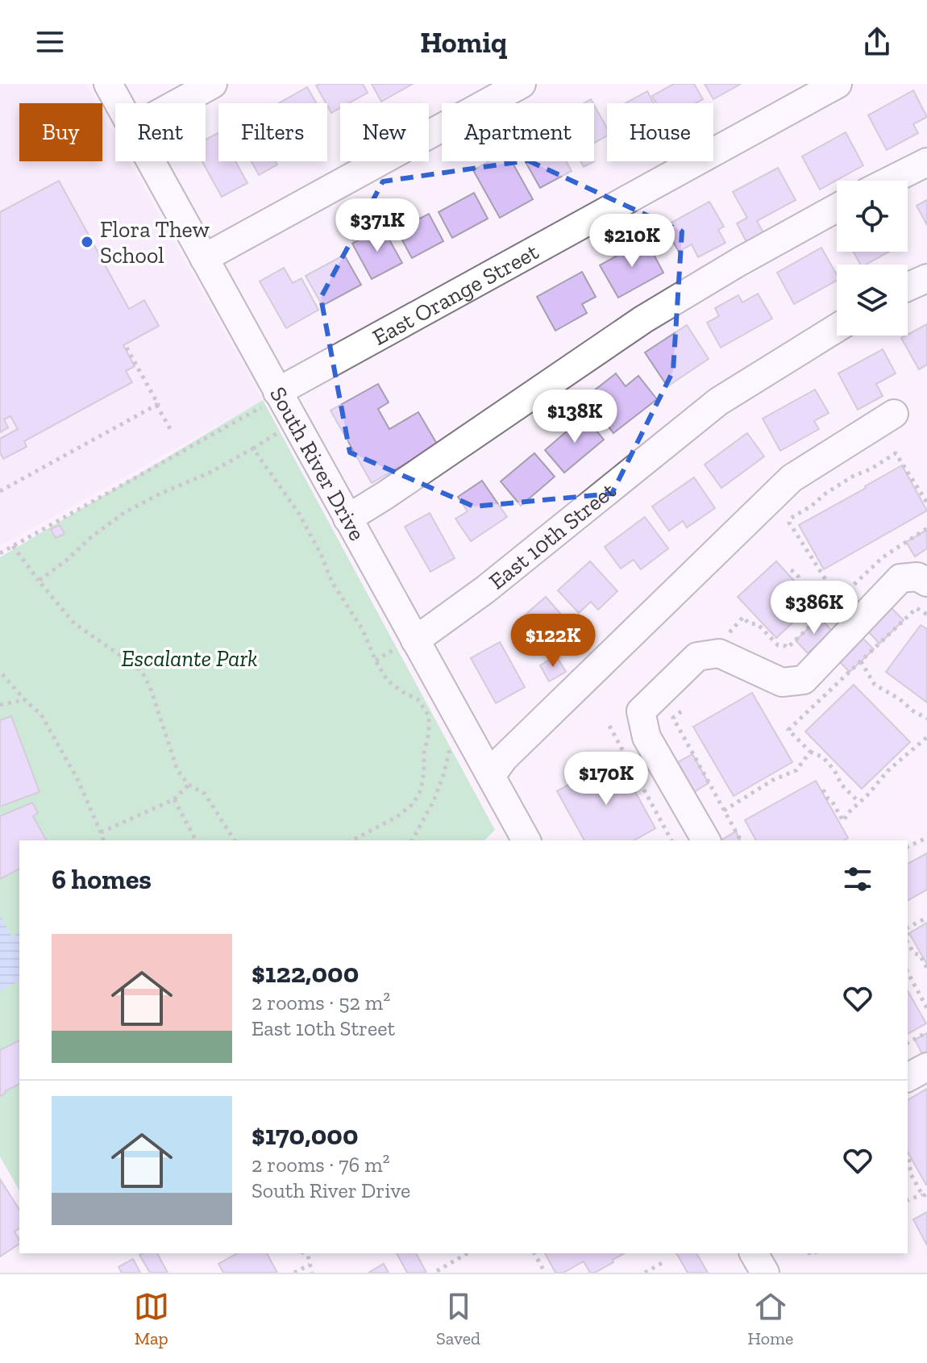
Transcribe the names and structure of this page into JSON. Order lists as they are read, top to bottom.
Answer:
{
  "streets": {
    "street": ["East Orange Street", "South River Drive", "East 10th Street"]
  },
  "crossings": [
    ["East Orange Street", "South River Drive"],
    ["South River Drive", "East 10th Street"]
  ],
  "parks": ["Escalante Park"],
  "places": ["Flora Thew School"],
  "page": {
    "header": "Homiq",
    "chip": [
      "Buy",
      "Rent",
      "Filters",
      "New",
      "Apartment",
      "House"
    ],
    "price": [
      "$371K",
      "$210K",
      "$138K",
      "$386K",
      "$122K",
      "$170K"
    ],
    "heading": "6 homes",
    "list": [
      {
        "name": "$122,000",
        "note": "2 rooms · 52 m² · East 10th Street"
      },
      {
        "name": "$170,000",
        "note": "2 rooms · 76 m² · South River Drive"
      }
    ],
    "tabs": ["Map", "Saved", "Home"]
  }
}
